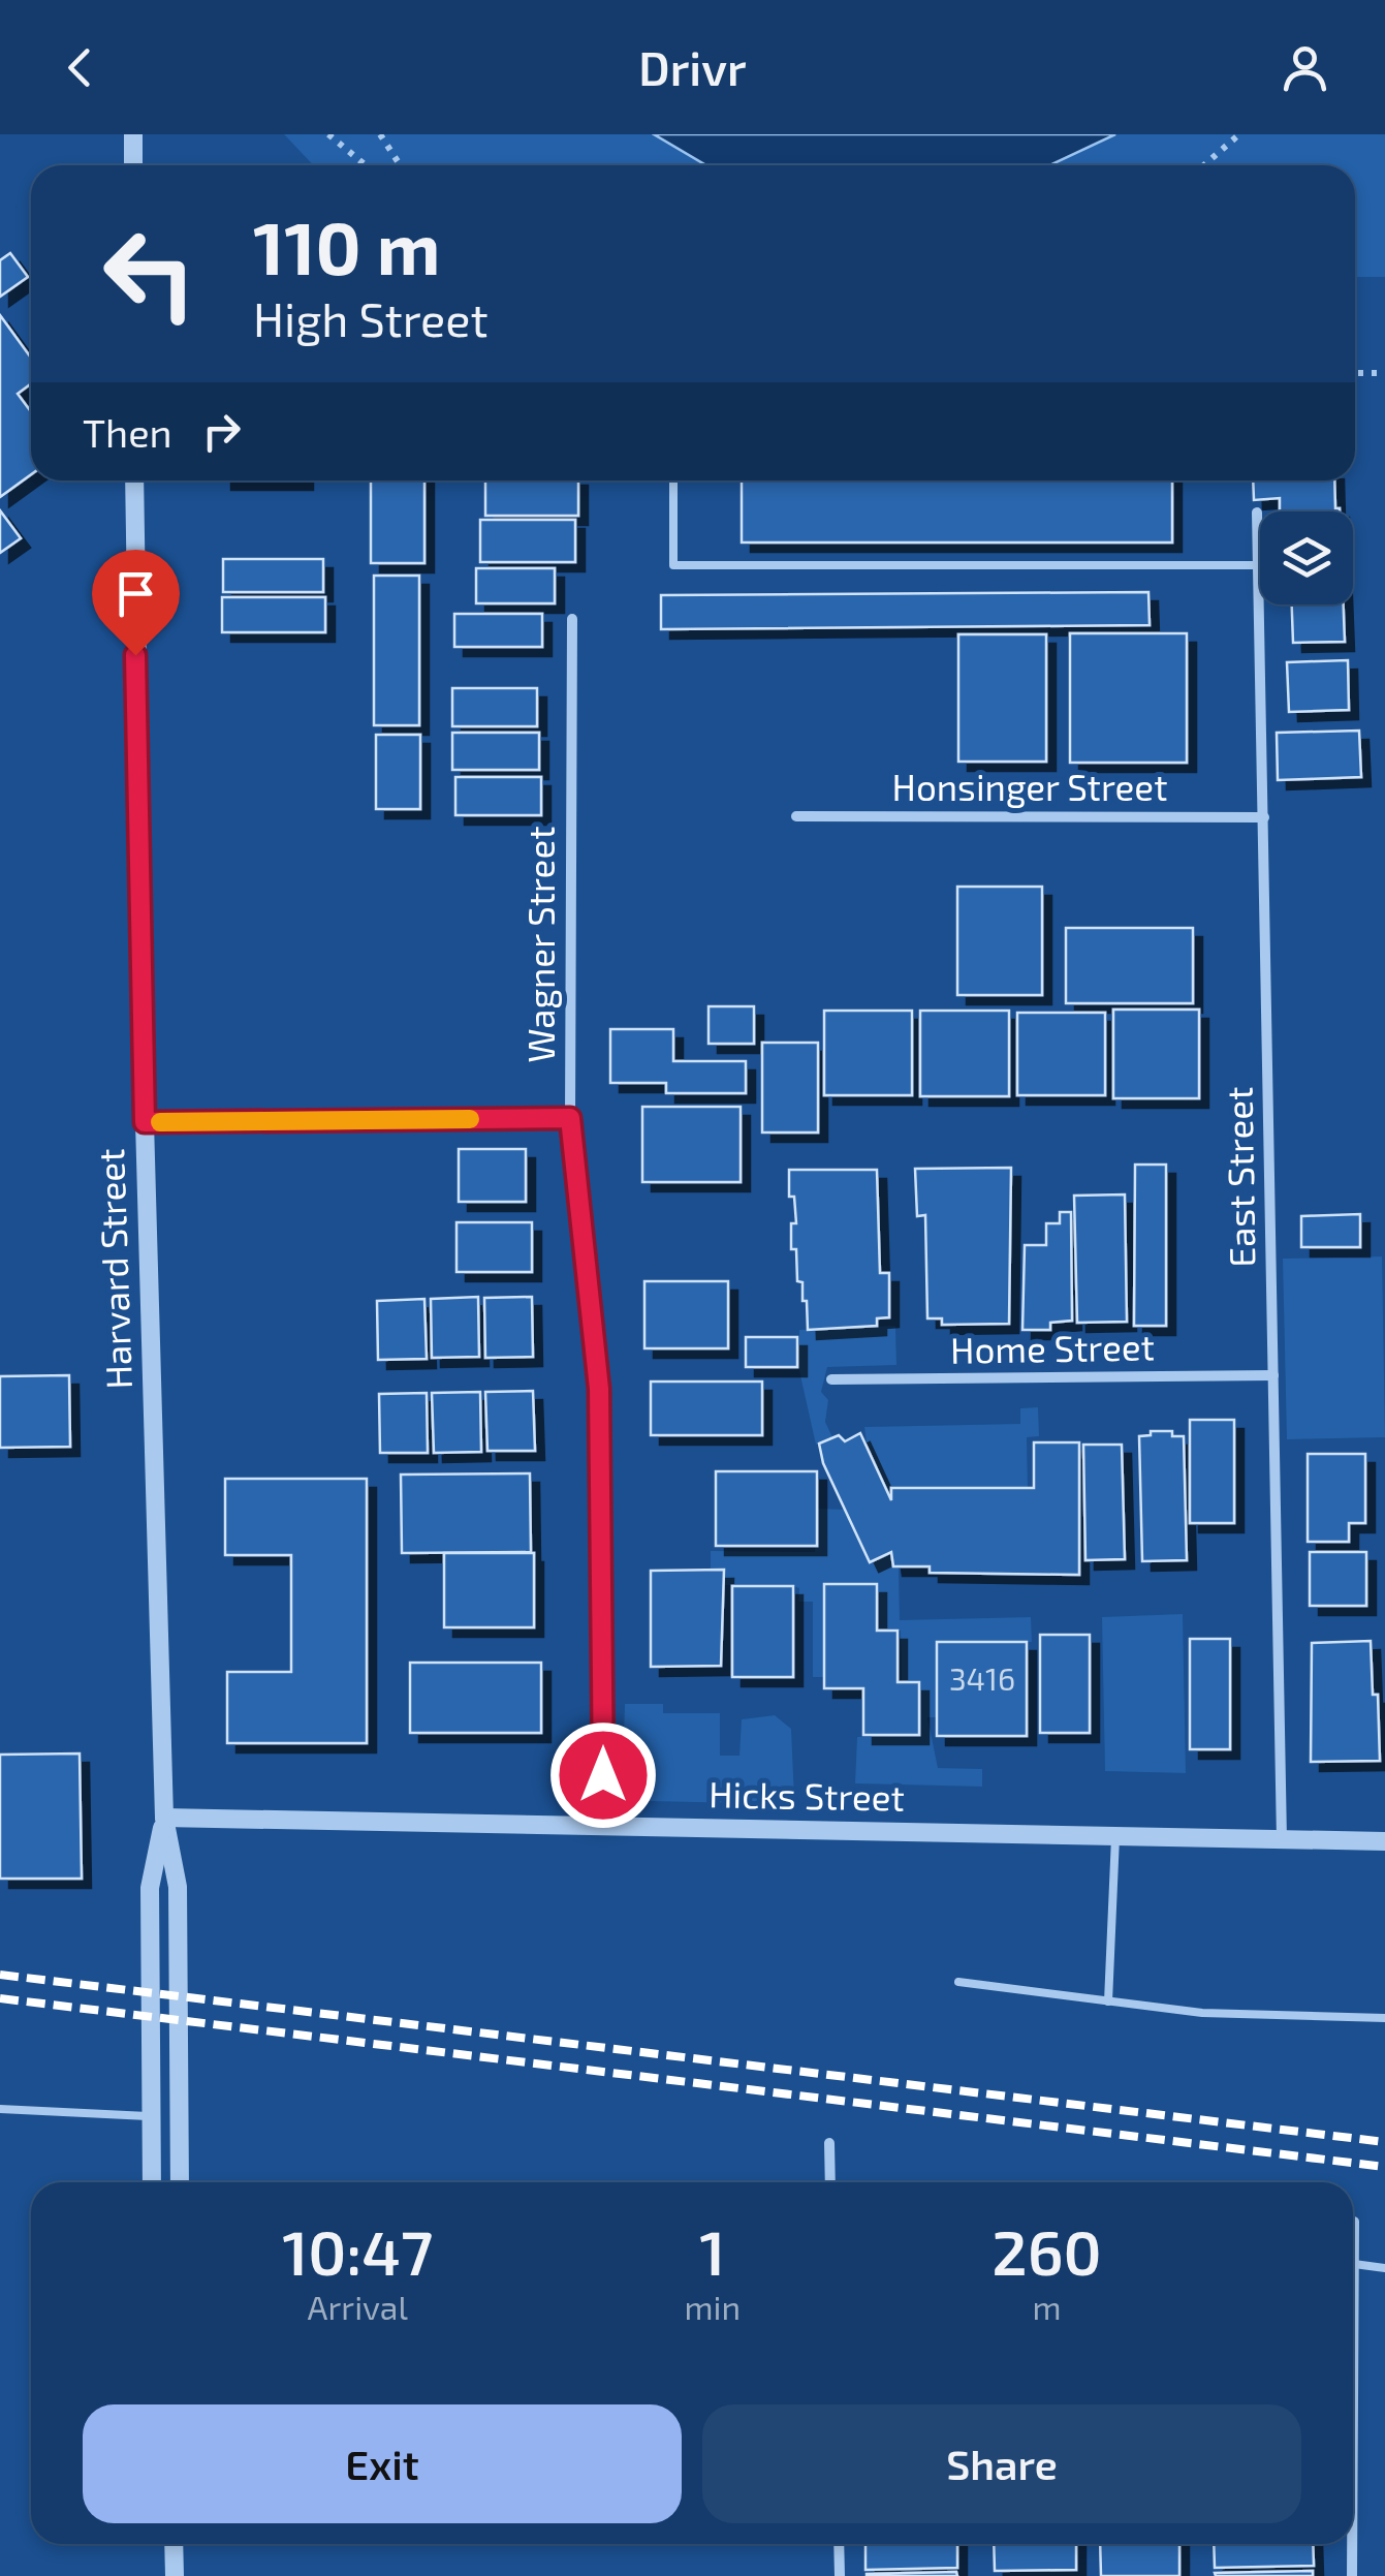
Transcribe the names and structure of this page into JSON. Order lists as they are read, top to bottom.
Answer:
{
  "streets": {
    "street": [
      "Honsinger Street",
      "Wagner Street",
      "East Street",
      "Harvard Street",
      "Home Street",
      "Hicks Street"
    ]
  },
  "crossings": [
    ["Honsinger Street", "East Street"],
    ["Wagner Street", "Hicks Street"],
    ["East Street", "Home Street"],
    ["East Street", "Hicks Street"],
    ["Harvard Street", "Hicks Street"]
  ],
  "house_numbers": ["3416"],
  "page": {
    "header": "Drivr",
    "turn": ["110 m", "High Street"],
    "then": "Then",
    "eta": [
      "10:47",
      "Arrival",
      "1",
      "min",
      "260",
      "m"
    ],
    "buttons": ["Exit", "Share"]
  }
}
